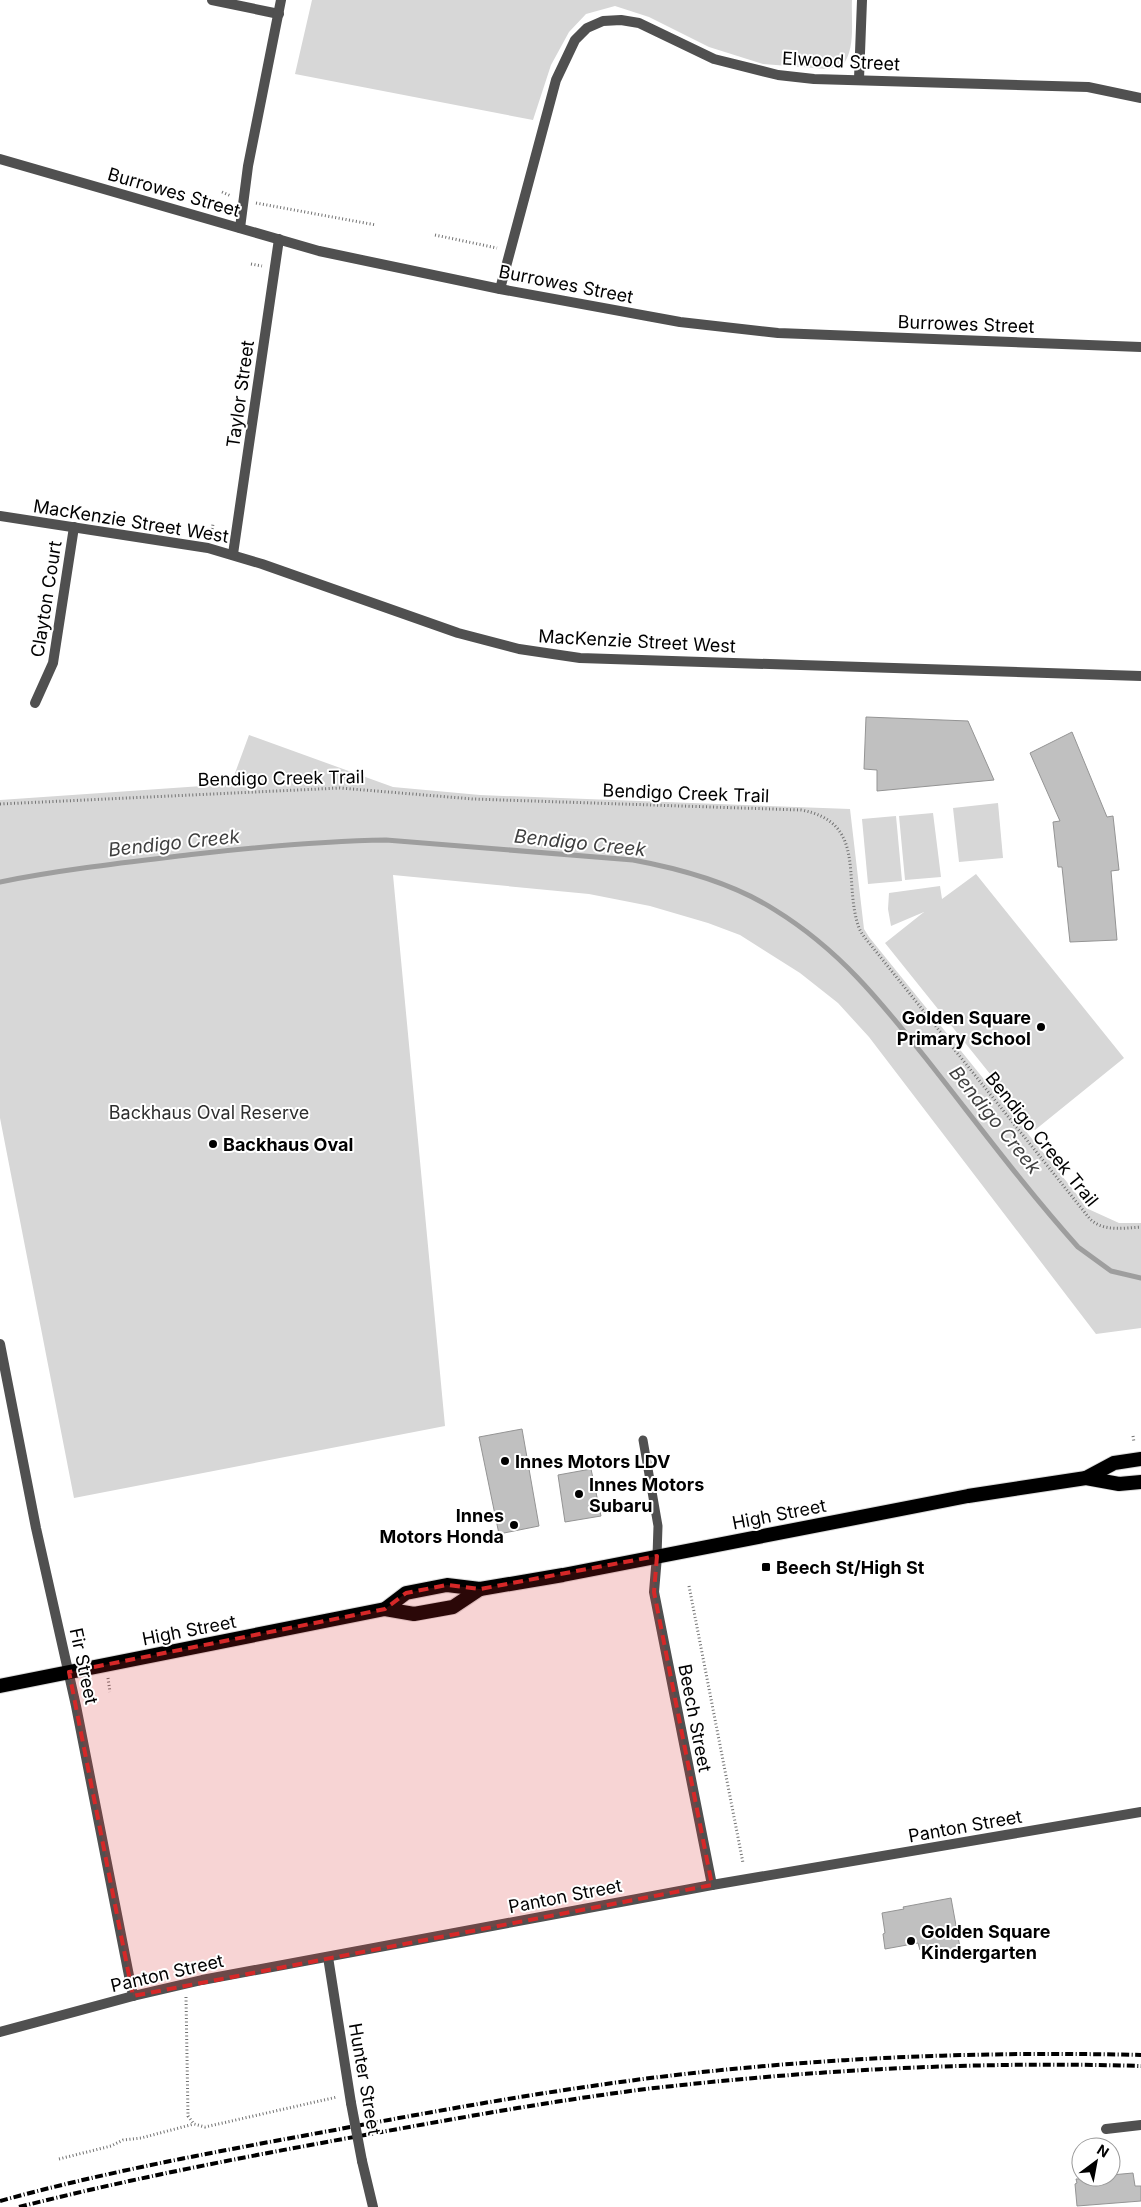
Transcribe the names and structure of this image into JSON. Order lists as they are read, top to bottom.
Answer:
{
  "streets": {
    "highway": ["High Street"],
    "street": [
      "Elwood Street",
      "Burrowes Street",
      "Taylor Street",
      "MacKenzie Street West",
      "Clayton Court",
      "Fir Street",
      "Beech Street",
      "Panton Street",
      "Hunter Street"
    ],
    "path": ["Bendigo Creek Trail"]
  },
  "crossings": [
    ["Elwood Street", "Burrowes Street"],
    ["Burrowes Street", "Taylor Street"],
    ["Taylor Street", "MacKenzie Street West"],
    ["MacKenzie Street West", "Clayton Court"],
    ["High Street", "Fir Street"],
    ["High Street", "Beech Street"],
    ["Fir Street", "Panton Street"],
    ["Beech Street", "Panton Street"],
    ["Panton Street", "Hunter Street"]
  ],
  "water": ["Bendigo Creek"],
  "parks": ["Backhaus Oval Reserve"],
  "places": {
    "other": [
      "Golden Square Primary School",
      "Backhaus Oval",
      "Innes Motors LDV",
      "Innes Motors Subaru",
      "Innes Motors Honda",
      "Golden Square Kindergarten"
    ],
    "transit": ["Beech St/High St"]
  },
  "north": "top right"
}
